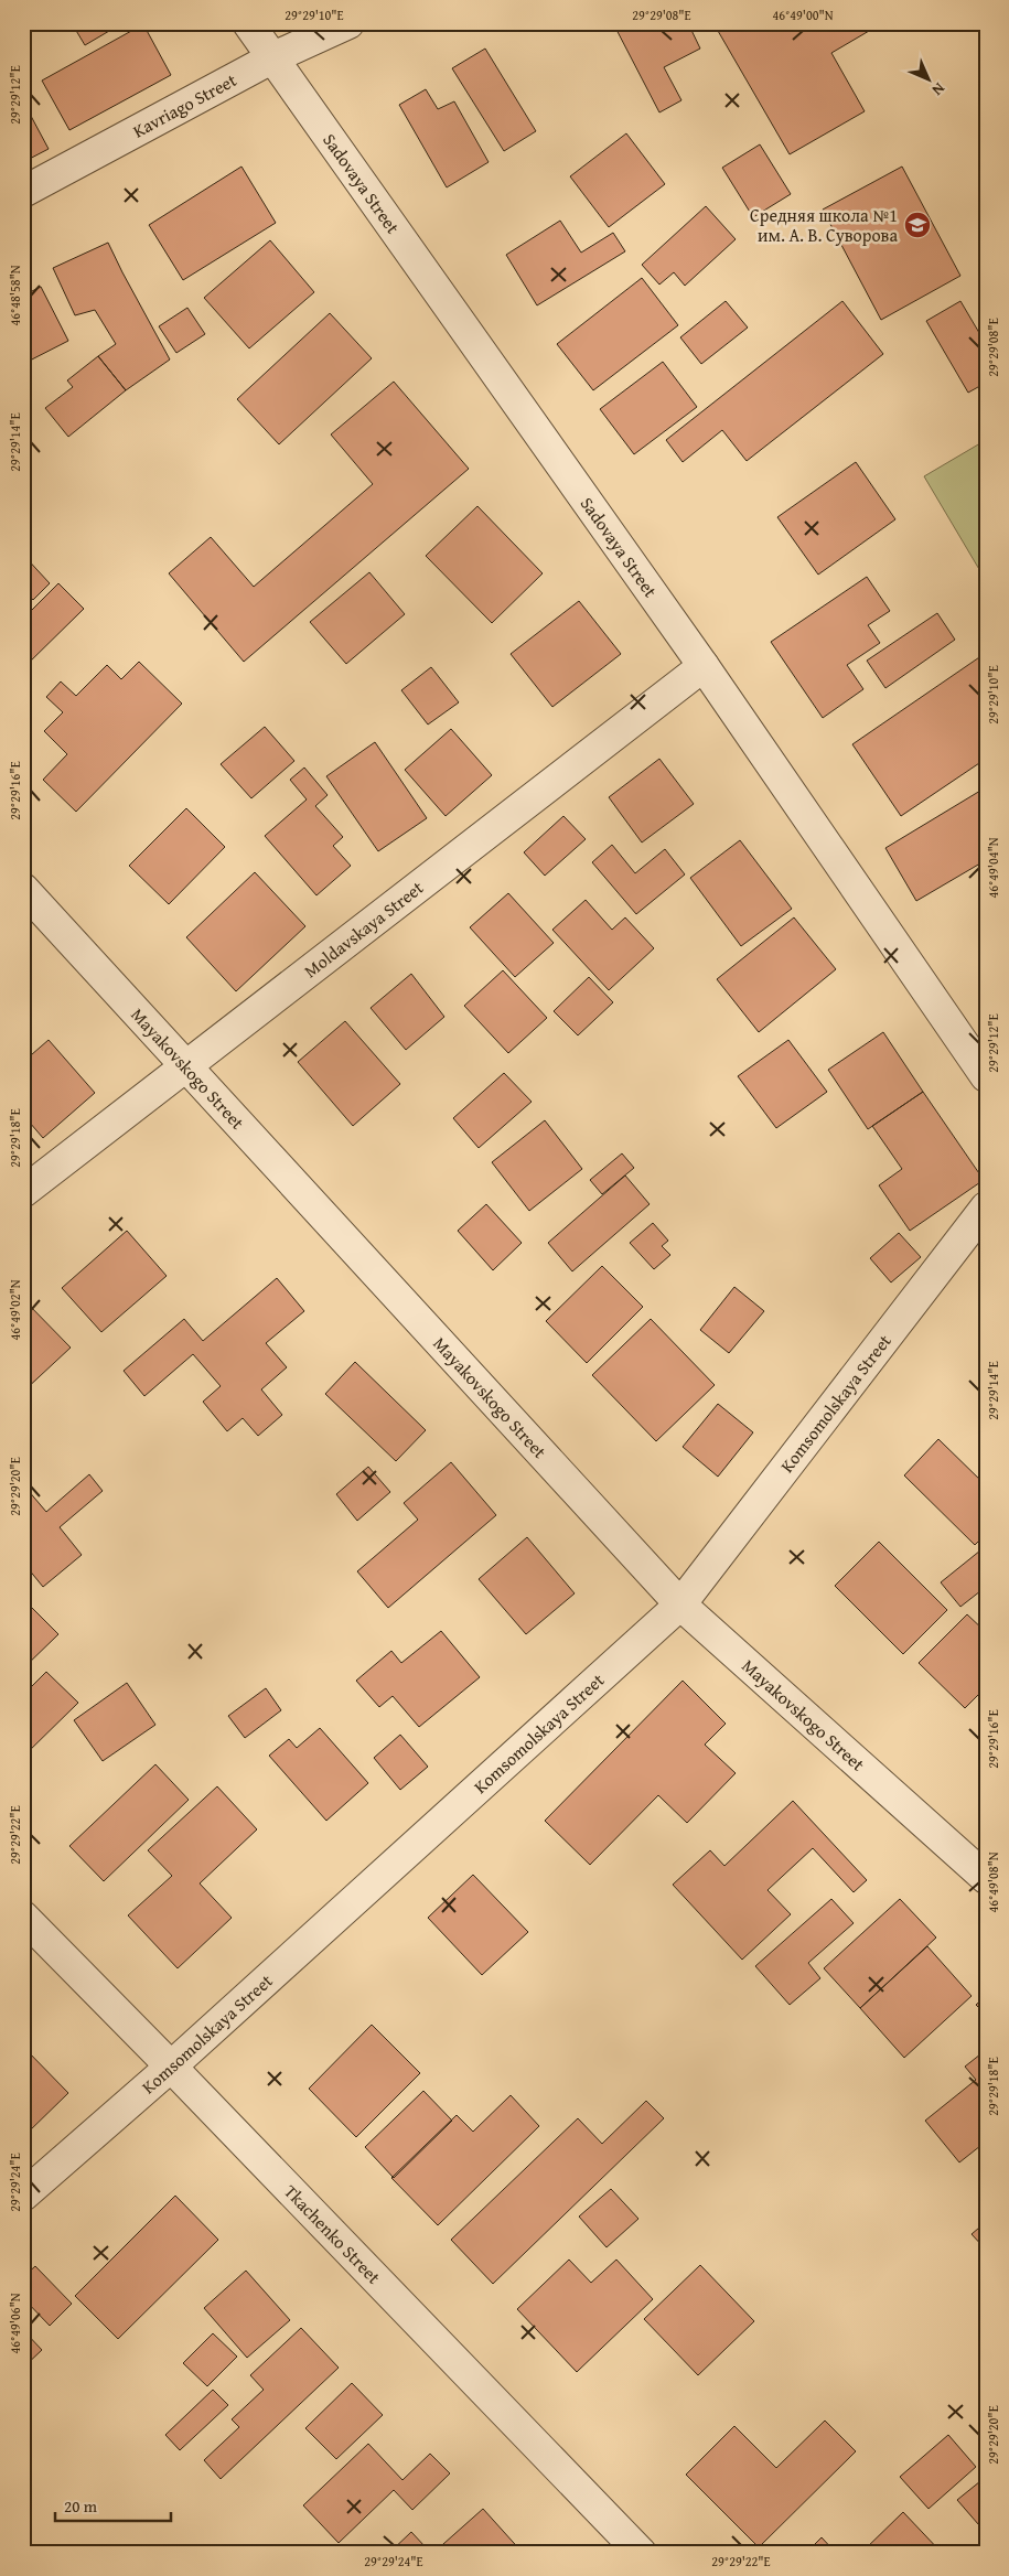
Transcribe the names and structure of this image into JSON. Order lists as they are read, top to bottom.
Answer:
{
  "streets": {
    "street": [
      "Kavriago Street",
      "Sadovaya Street",
      "Moldavskaya Street",
      "Mayakovskogo Street",
      "Komsomolskaya Street",
      "Tkachenko Street"
    ]
  },
  "crossings": [
    ["Kavriago Street", "Sadovaya Street"],
    ["Sadovaya Street", "Moldavskaya Street"],
    ["Moldavskaya Street", "Mayakovskogo Street"],
    ["Mayakovskogo Street", "Komsomolskaya Street"],
    ["Komsomolskaya Street", "Tkachenko Street"]
  ],
  "places": {
    "school or university": ["Средняя школа №1 им. А. В. Суворова"]
  },
  "scale_bar": "20 m",
  "north": "bottom right",
  "coordinates": [
    "29°29'10\"E",
    "29°29'08\"E",
    "46°49'00\"N",
    "29°29'12\"E",
    "46°48'58\"N",
    "29°29'14\"E",
    "29°29'16\"E",
    "46°49'04\"N",
    "29°29'18\"E",
    "46°49'02\"N",
    "29°29'20\"E",
    "29°29'22\"E",
    "46°49'08\"N",
    "29°29'24\"E",
    "46°49'06\"N"
  ]
}
